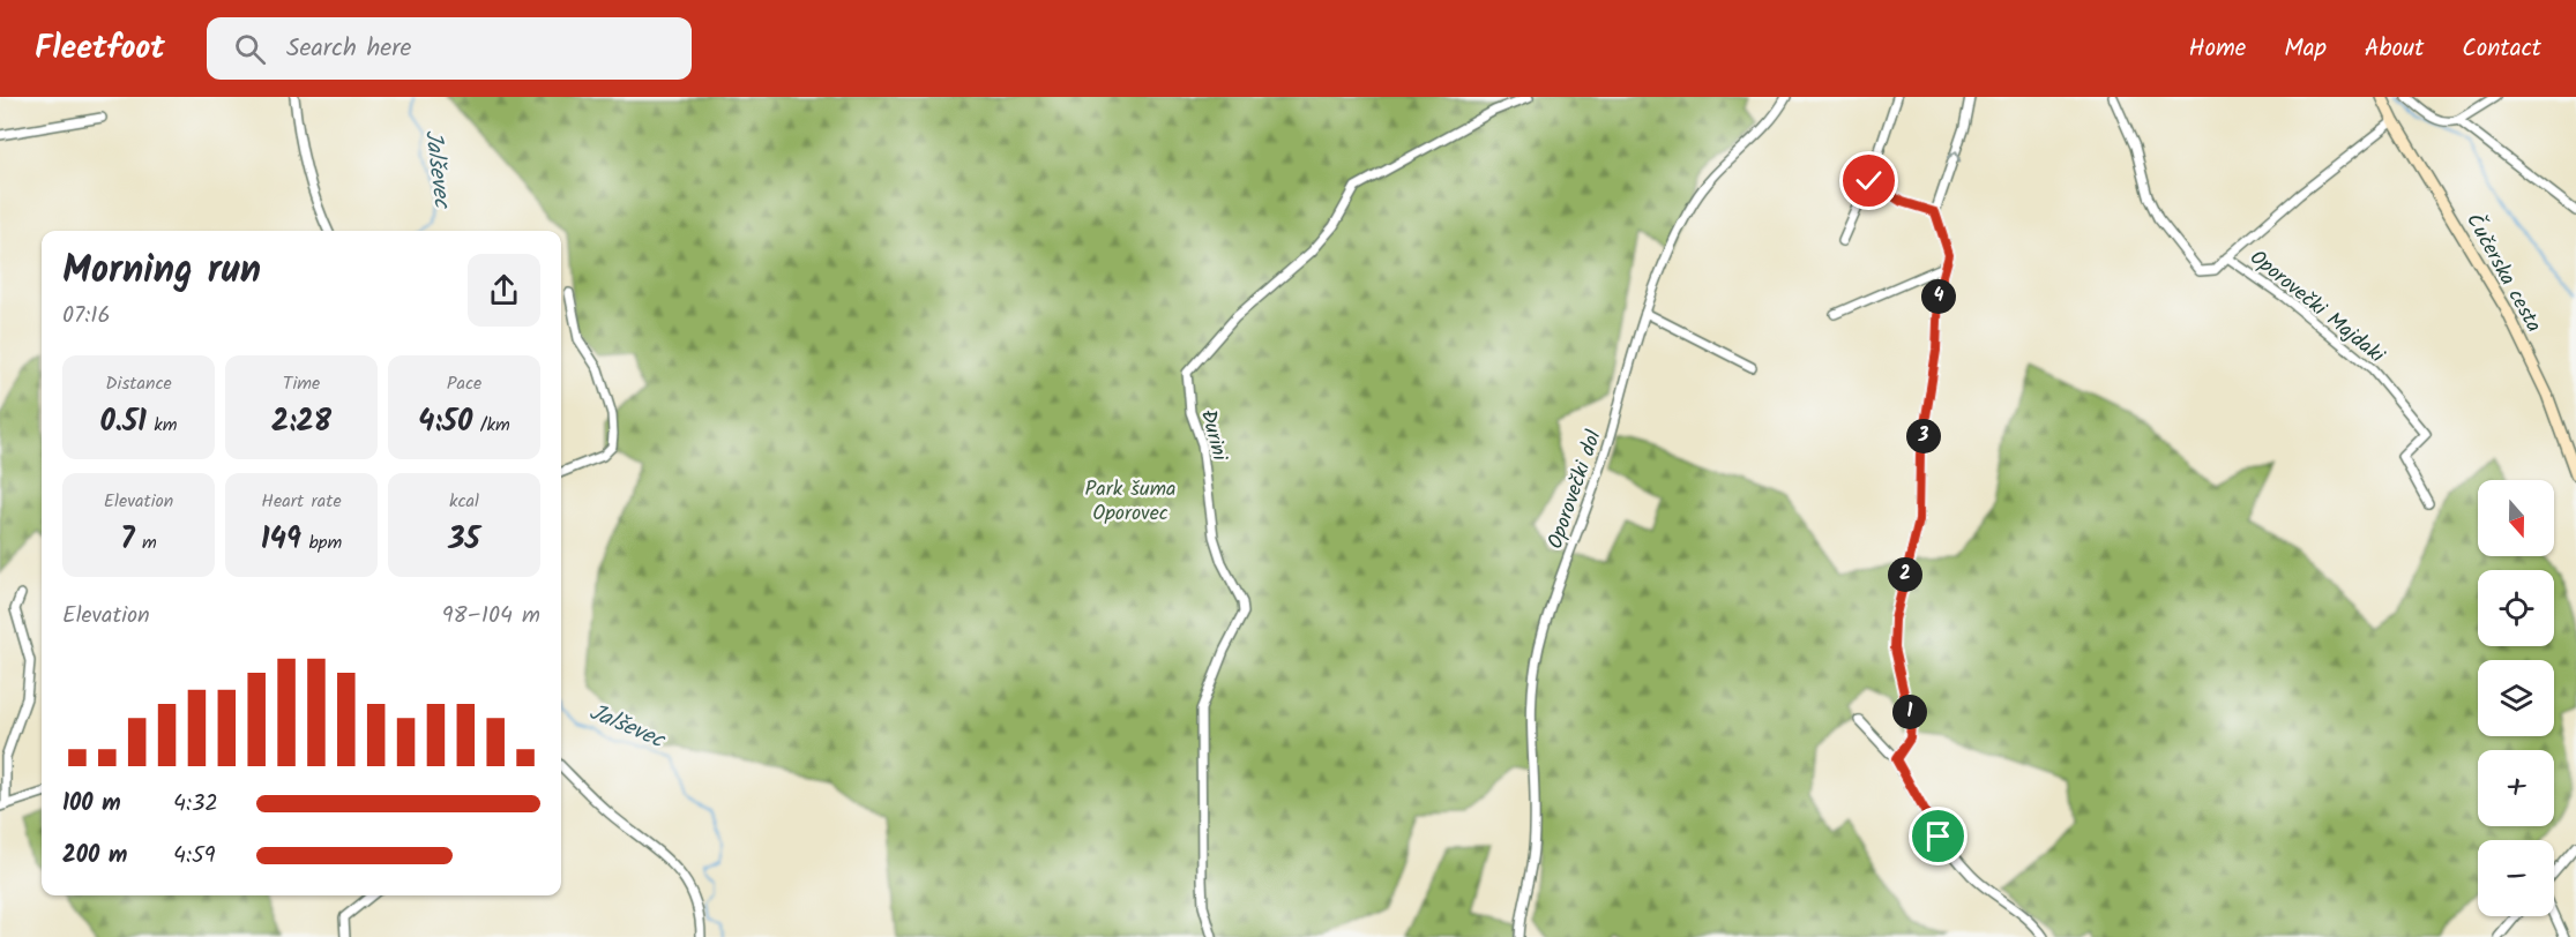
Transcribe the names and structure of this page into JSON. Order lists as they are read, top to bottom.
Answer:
{
  "streets": {
    "street": [
      "Čučerska cesta",
      "Oporovečki Majdaki",
      "Đurini",
      "Oporovečki dol"
    ]
  },
  "water": ["Jalševec"],
  "parks": ["Park šuma Oporovec"],
  "north": "bottom",
  "page": {
    "header": "Fleetfoot",
    "search": "Search here",
    "nav": [
      "Home",
      "Map",
      "About",
      "Contact"
    ],
    "heading": ["Morning run", "07:16"],
    "pins": [
      "4",
      "3",
      "2",
      "1"
    ],
    "stats": [
      ["Distance", "0.51 km"],
      ["Time", "2:28"],
      ["Pace", "4:50 /km"],
      ["Elevation", "7 m"],
      ["Heart rate", "149 bpm"],
      ["kcal", "35"]
    ],
    "map_buttons": ["+", "−"],
    "chart": ["Elevation", "98–104 m"],
    "list": [
      {
        "name": "100 m",
        "note": "4:32"
      },
      {
        "name": "200 m",
        "note": "4:59"
      }
    ]
  }
}
